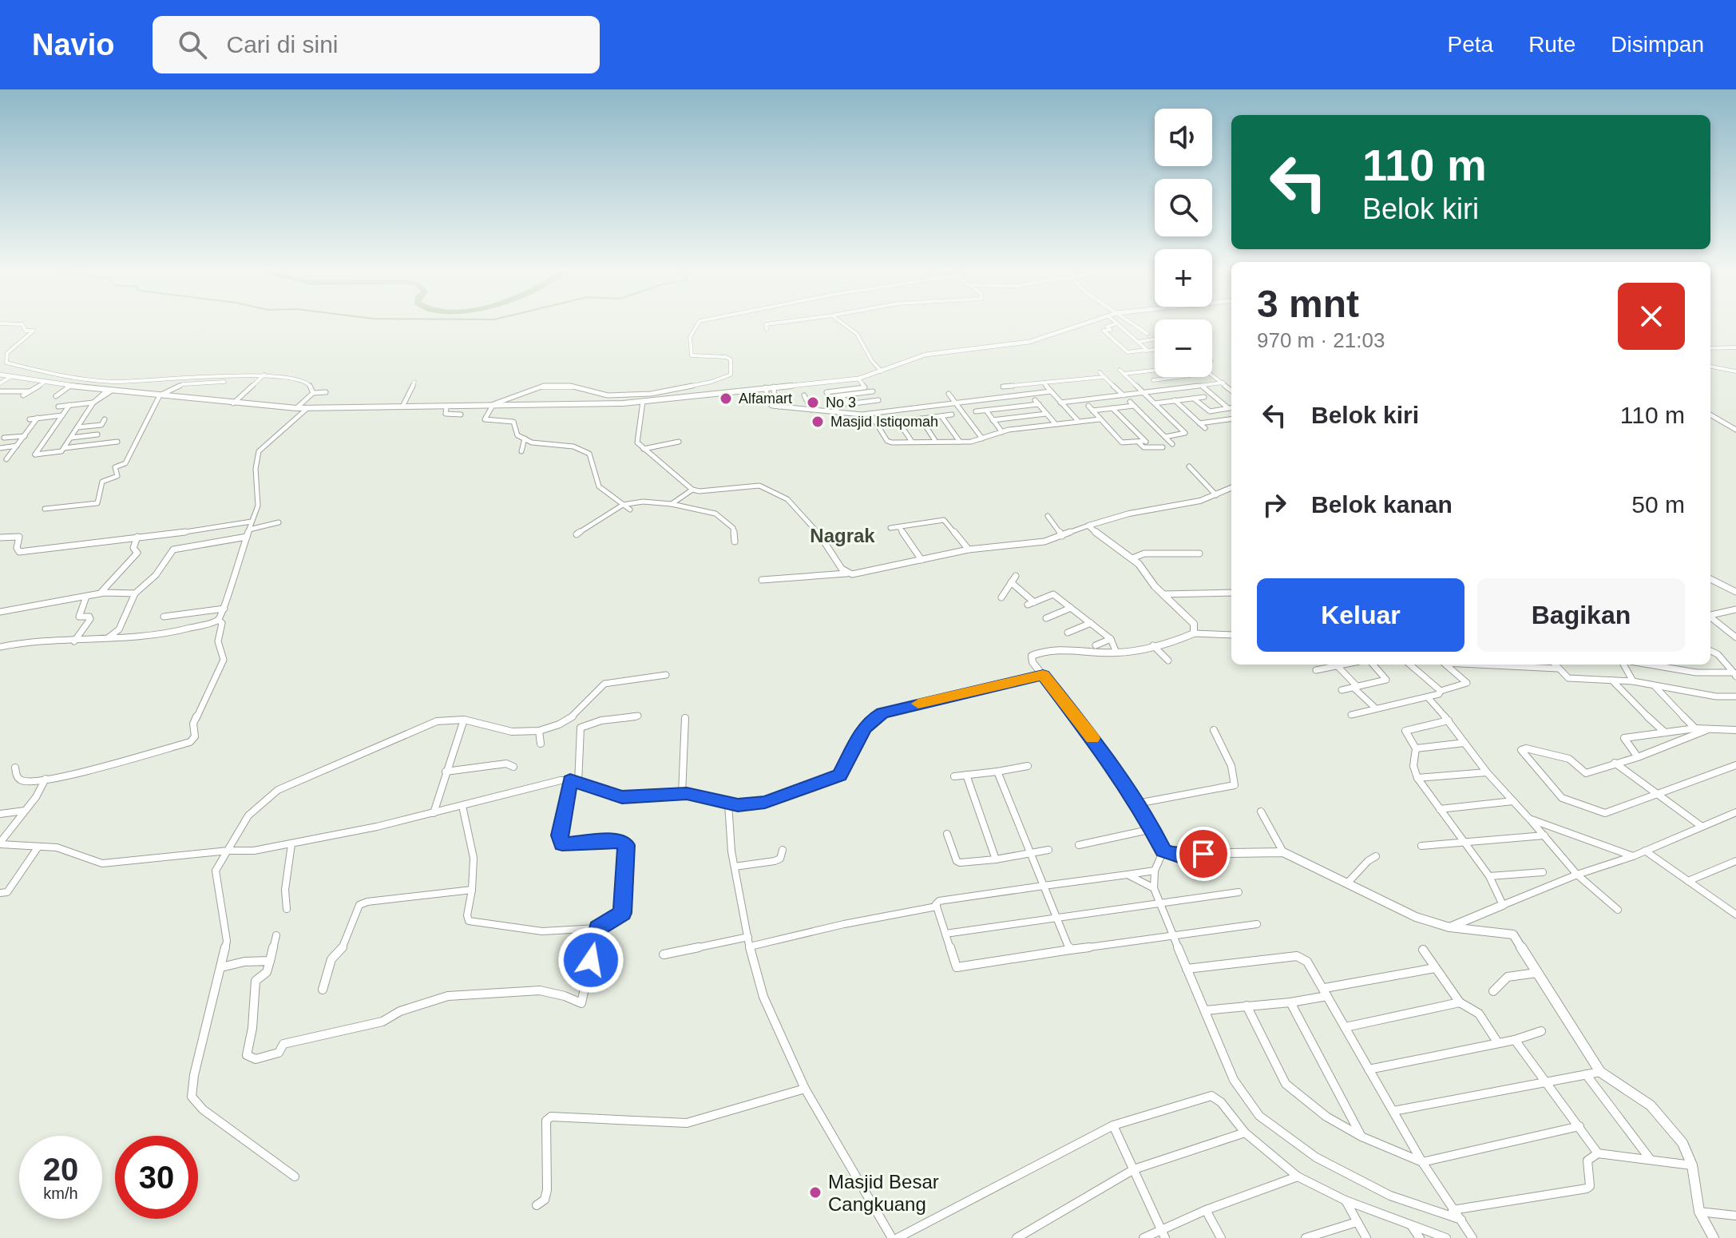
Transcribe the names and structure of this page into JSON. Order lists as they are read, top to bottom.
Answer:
{
  "districts": ["Nagrak"],
  "places": [
    "Alfamart",
    "No 3",
    "Masjid Istiqomah",
    "Masjid Besar Cangkuang"
  ],
  "page": {
    "header": "Navio",
    "search": "Cari di sini",
    "nav": ["Peta", "Rute", "Disimpan"],
    "map_buttons": ["+", "−"],
    "turn": ["110 m", "Belok kiri"],
    "heading": ["3 mnt", "970 m · 21:03"],
    "list": [
      {
        "name": "Belok kiri",
        "value": "110 m"
      },
      {
        "name": "Belok kanan",
        "value": "50 m"
      }
    ],
    "buttons": ["Keluar", "Bagikan"],
    "speed": "20 km/h",
    "limit": "30"
  }
}
